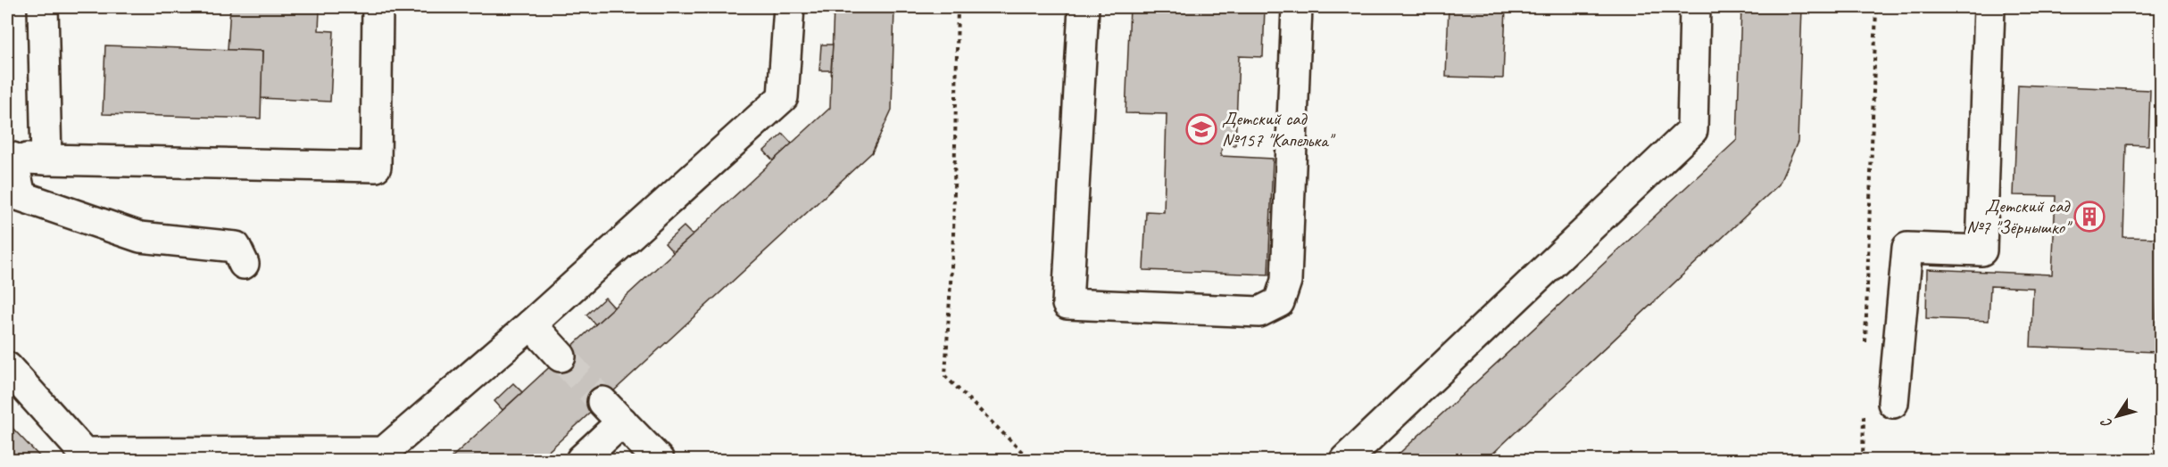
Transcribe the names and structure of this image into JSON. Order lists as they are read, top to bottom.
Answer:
{
  "places": {
    "school or university": ["Детский сад №157 \"Капелька\""],
    "building": ["Детский сад №7 \"Зёрнышко\""]
  },
  "north": "bottom left"
}
